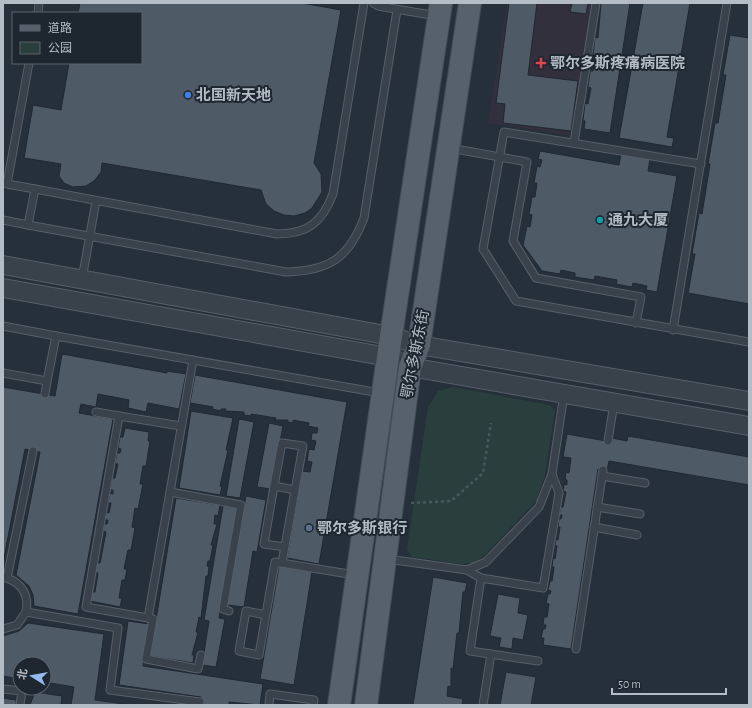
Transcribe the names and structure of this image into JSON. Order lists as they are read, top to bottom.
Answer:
{
  "streets": {
    "main road": ["鄂尔多斯东街"]
  },
  "places": {
    "health": ["鄂尔多斯疼痛病医院"],
    "other": ["北国新天地", "通九大厦", "鄂尔多斯银行"]
  },
  "legend": ["道路", "公园"],
  "scale_bar": "50 m",
  "north": "left"
}
